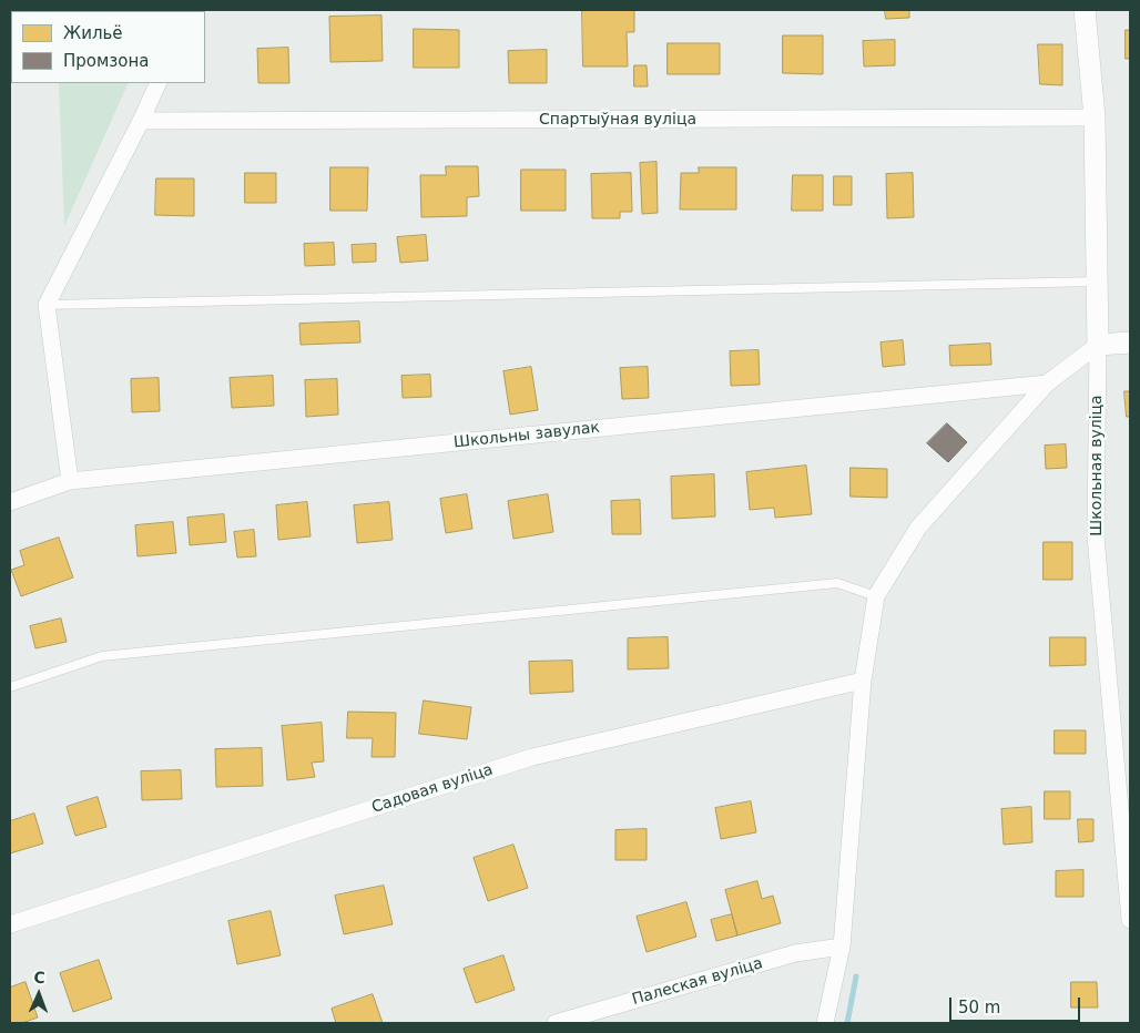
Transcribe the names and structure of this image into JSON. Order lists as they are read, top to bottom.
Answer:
{
  "streets": {
    "street": [
      "Спартыўная вуліца",
      "Школьны завулак",
      "Школьная вуліца",
      "Садовая вуліца",
      "Палеская вуліца"
    ]
  },
  "crossings": [
    ["Спартыўная вуліца", "Школьная вуліца"]
  ],
  "legend": ["Жильё", "Промзона"],
  "scale_bar": "50 m",
  "north": "top"
}
